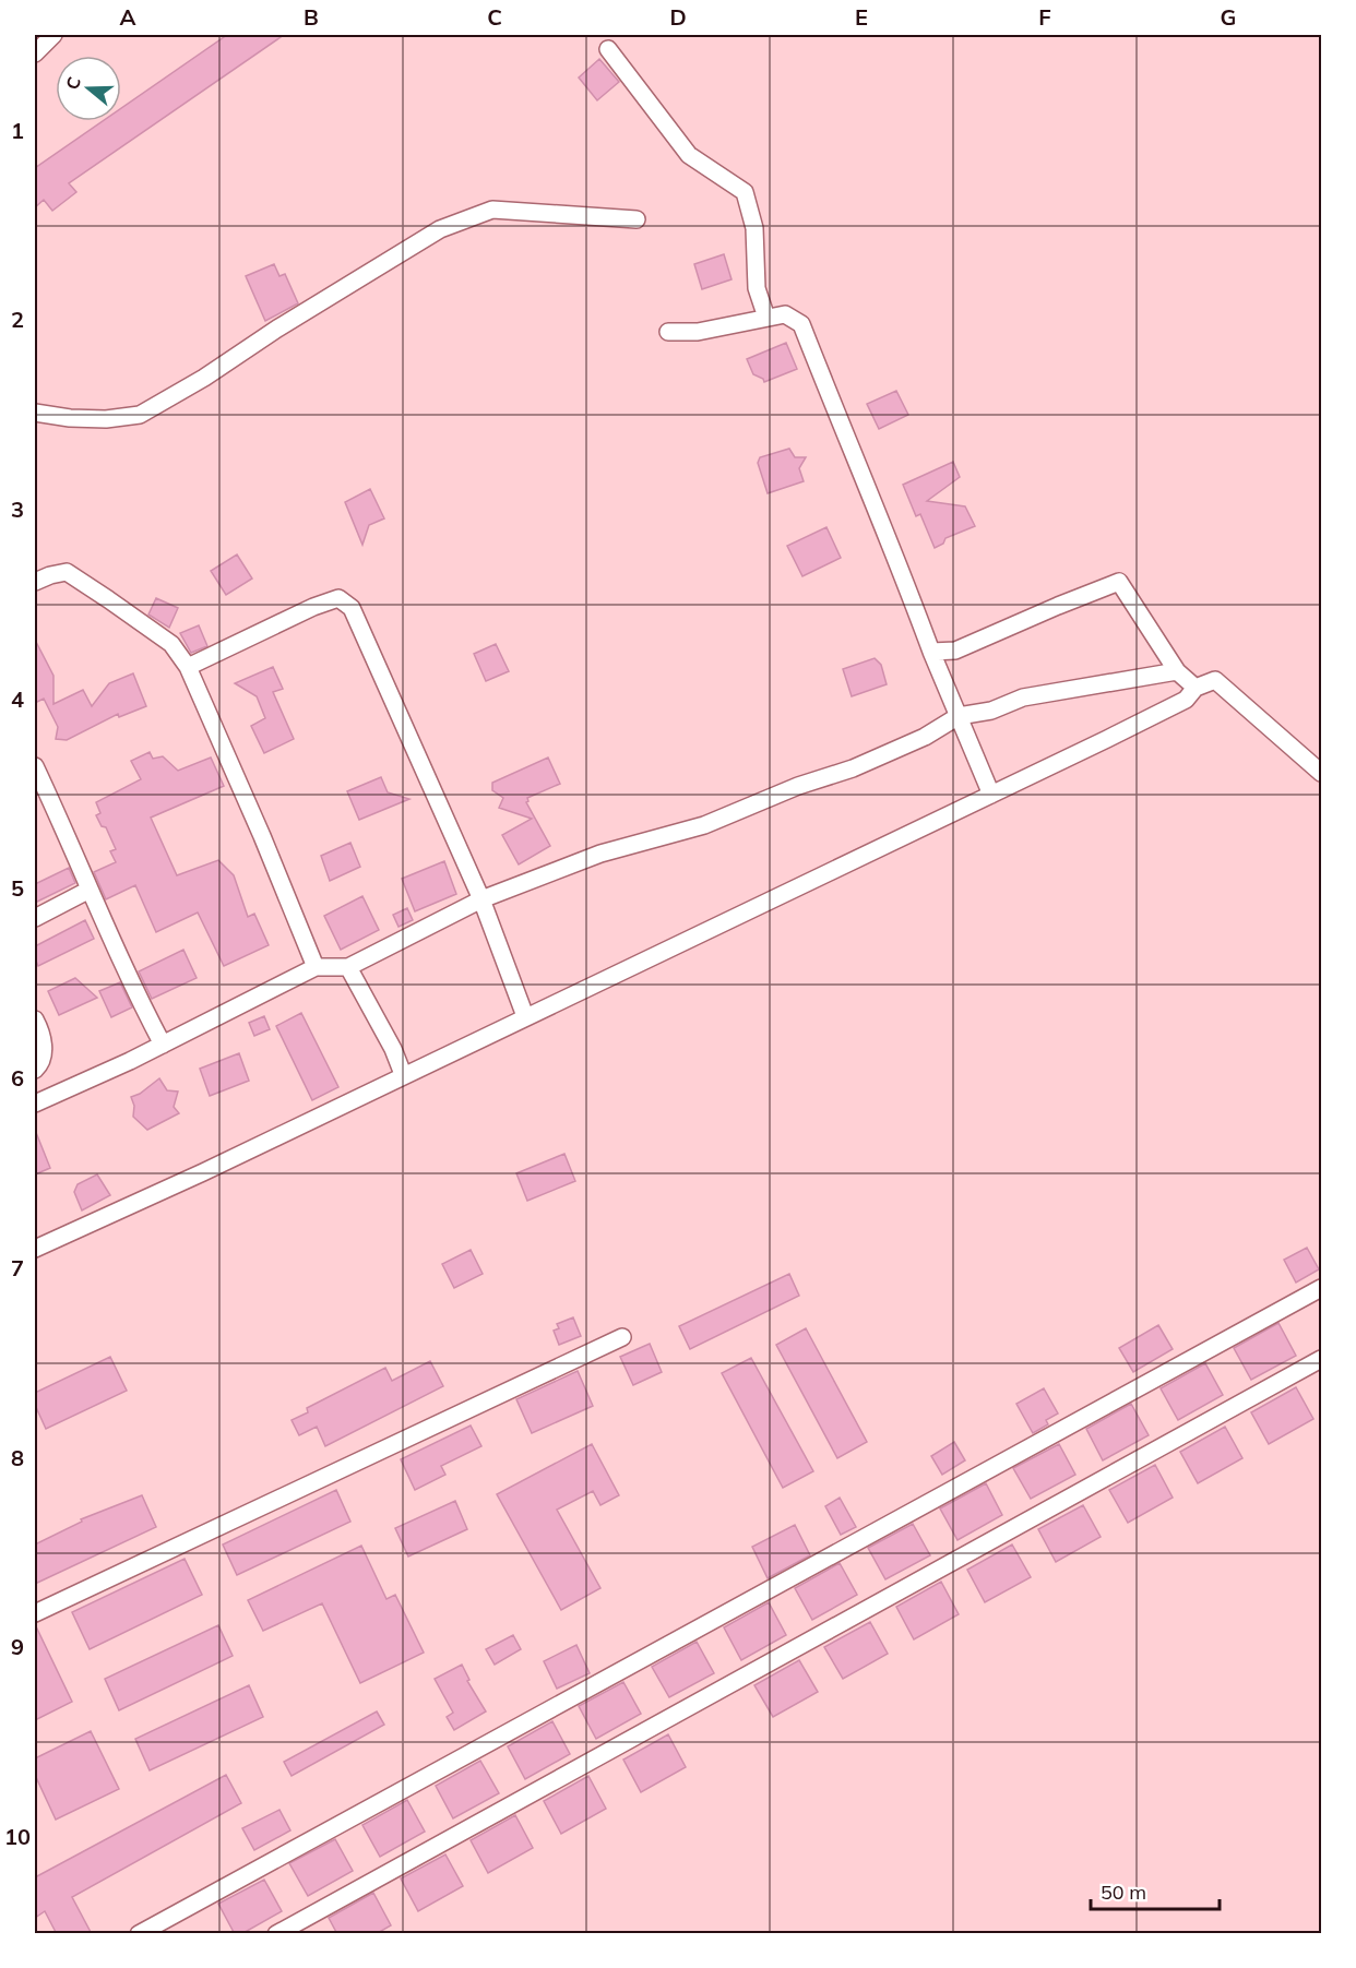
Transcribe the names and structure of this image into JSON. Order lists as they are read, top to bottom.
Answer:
{
  "scale_bar": "50 m",
  "north": "left",
  "grid": {
    "columns": [
      "A",
      "B",
      "C",
      "D",
      "E",
      "F",
      "G"
    ],
    "rows": [
      "1",
      "2",
      "3",
      "4",
      "5",
      "6",
      "7",
      "8",
      "9",
      "10"
    ]
  }
}
